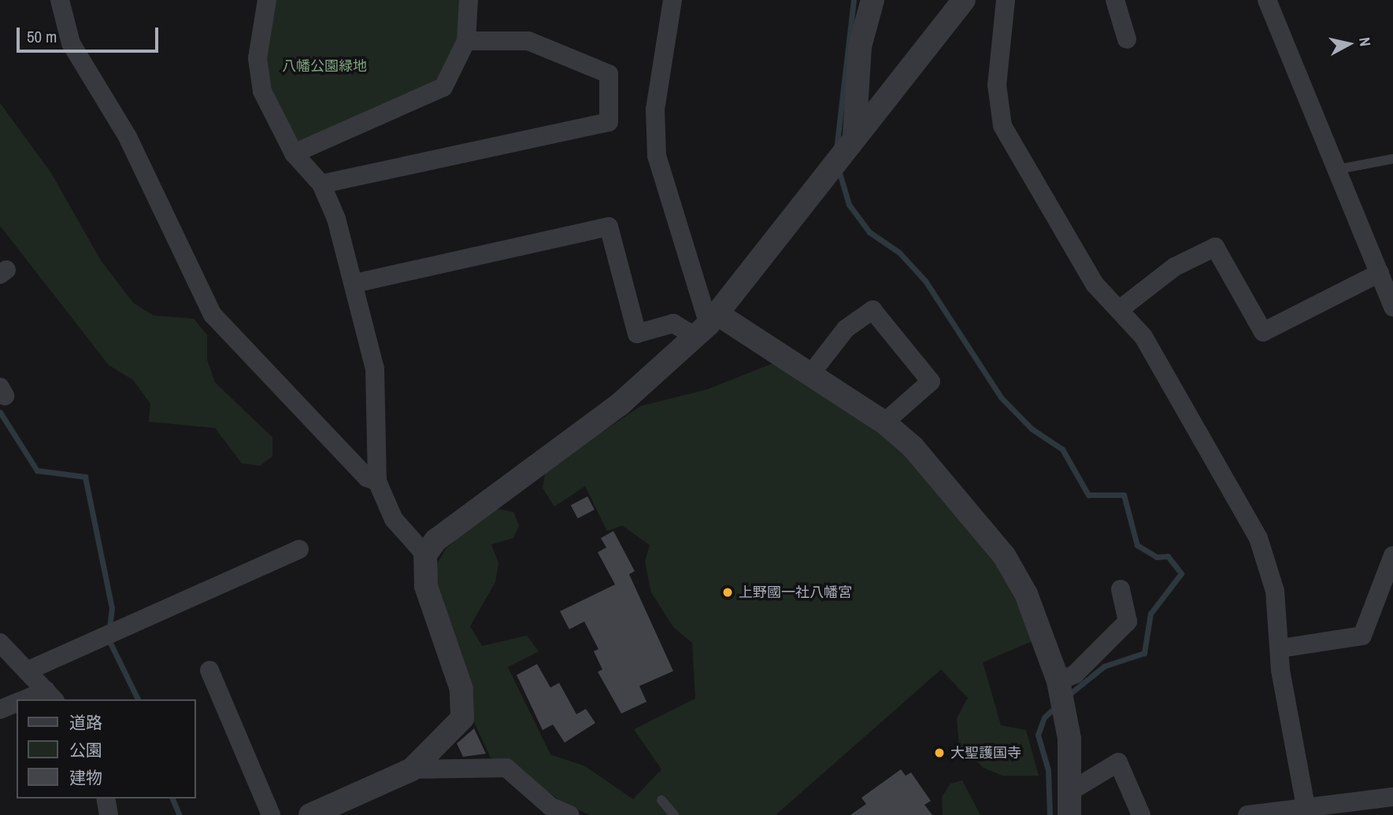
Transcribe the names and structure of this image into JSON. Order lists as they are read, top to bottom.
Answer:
{
  "parks": ["八幡公園緑地"],
  "places": ["上野國一社八幡宮", "大聖護国寺"],
  "legend": ["道路", "公園", "建物"],
  "scale_bar": "50 m",
  "north": "right"
}
